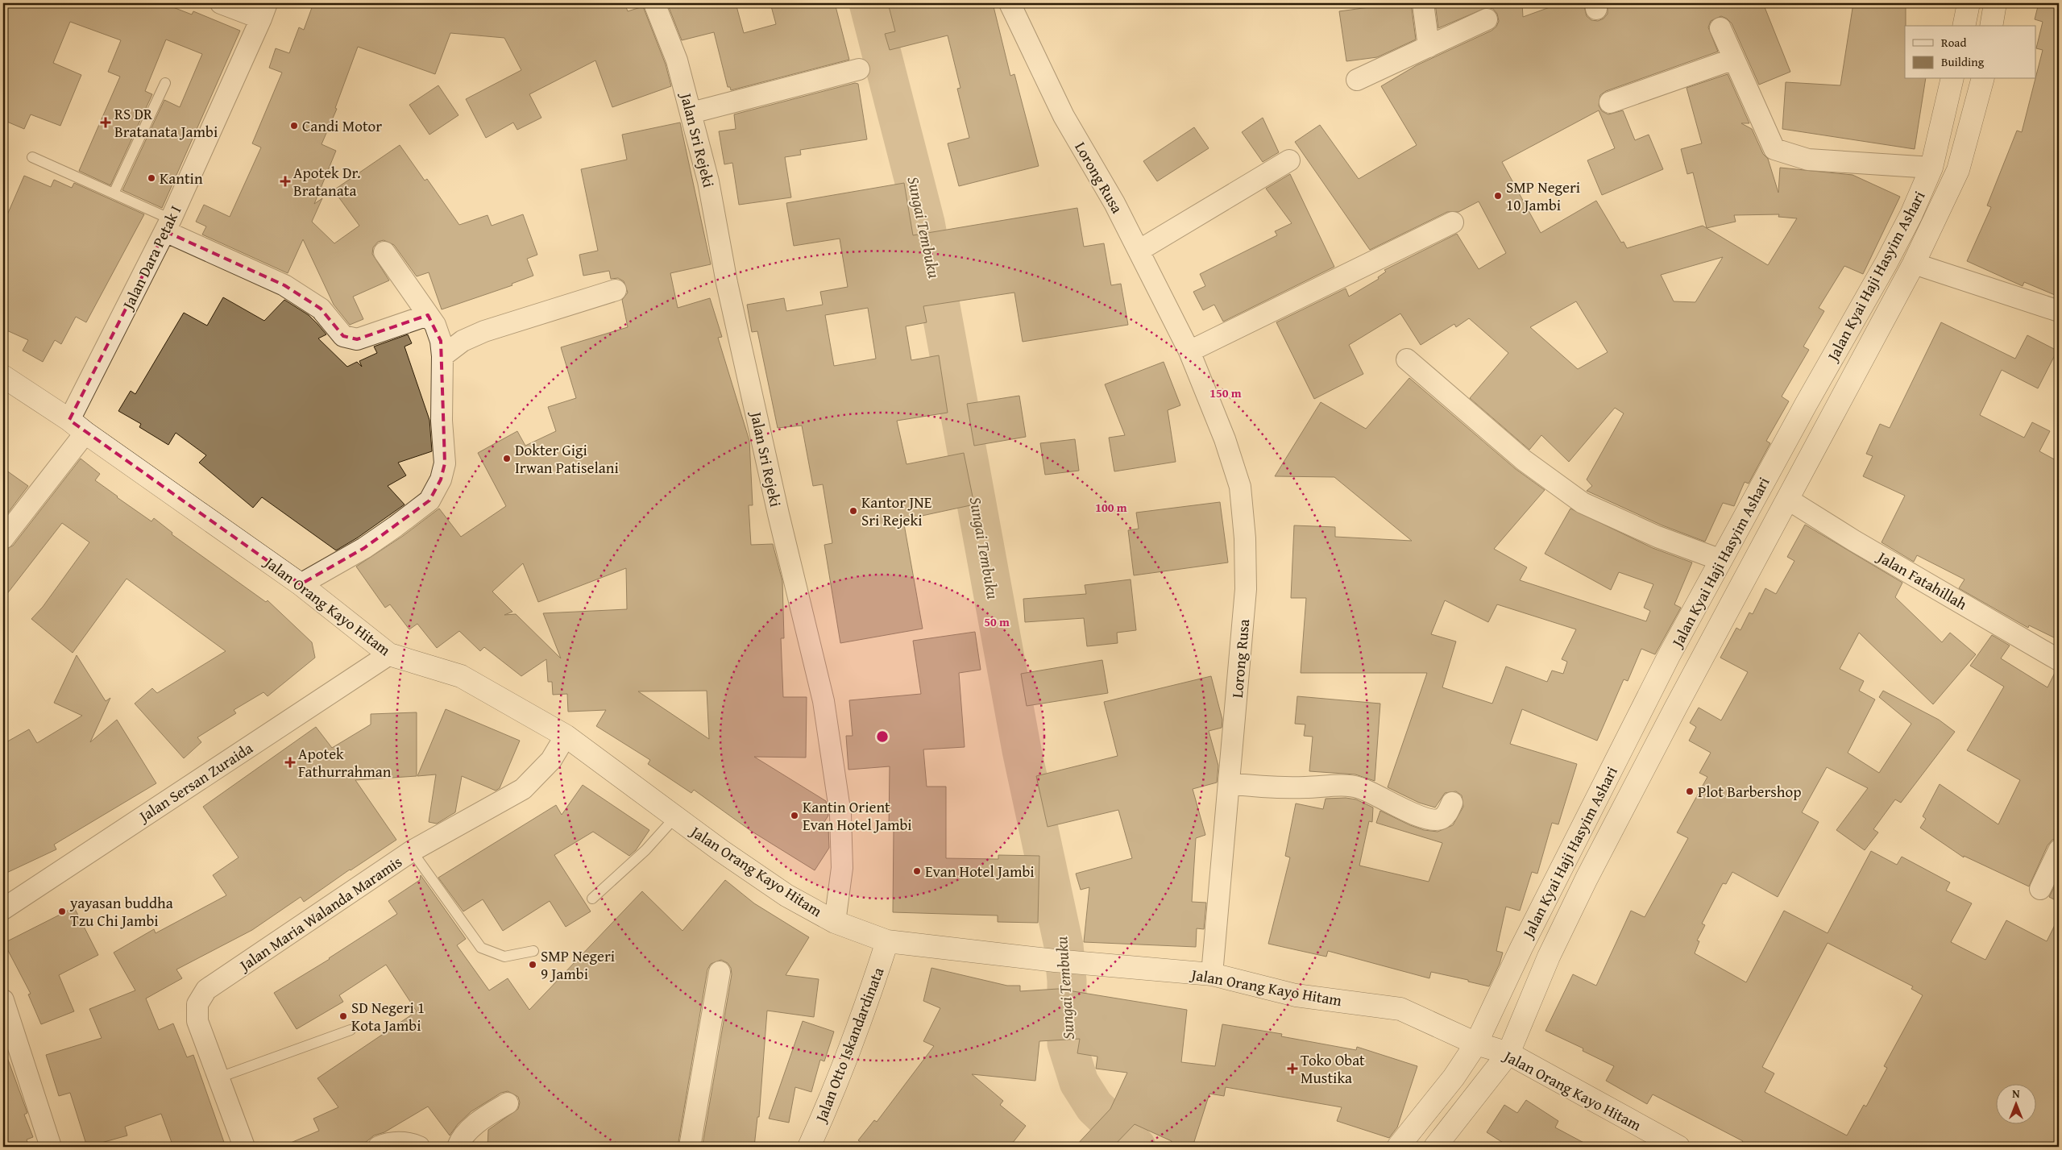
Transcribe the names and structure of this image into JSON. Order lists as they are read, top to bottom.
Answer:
{
  "streets": {
    "main road": ["Jalan Kyai Haji Hasyim Ashari", "Jalan Orang Kayo Hitam", "Jalan Otto Iskandardinata"],
    "street": [
      "Jalan Sri Rejeki",
      "Lorong Rusa",
      "Jalan Dara Petak I",
      "Jalan Fatahillah",
      "Jalan Sersan Zuraida",
      "Jalan Maria Walanda Maramis"
    ]
  },
  "crossings": [
    ["Jalan Sri Rejeki", "Jalan Orang Kayo Hitam"],
    ["Lorong Rusa", "Jalan Orang Kayo Hitam"],
    ["Jalan Dara Petak I", "Jalan Orang Kayo Hitam"],
    ["Jalan Kyai Haji Hasyim Ashari", "Jalan Fatahillah"],
    ["Jalan Kyai Haji Hasyim Ashari", "Jalan Orang Kayo Hitam"],
    ["Jalan Orang Kayo Hitam", "Jalan Sersan Zuraida"],
    ["Jalan Orang Kayo Hitam", "Jalan Maria Walanda Maramis"],
    ["Jalan Orang Kayo Hitam", "Jalan Otto Iskandardinata"]
  ],
  "water": ["Sungai Tembuku"],
  "places": {
    "health": [
      "RS DR Bratanata Jambi",
      "Apotek Dr. Bratanata",
      "Apotek Fathurrahman",
      "Toko Obat Mustika"
    ],
    "other": [
      "Candi Motor",
      "Kantin",
      "SMP Negeri 10 Jambi",
      "Dokter Gigi Irwan Patiselani",
      "Kantor JNE Sri Rejeki",
      "Plot Barbershop",
      "Kantin Orient Evan Hotel Jambi",
      "Evan Hotel Jambi",
      "yayasan buddha Tzu Chi Jambi",
      "SMP Negeri 9 Jambi",
      "SD Negeri 1 Kota Jambi"
    ]
  },
  "legend": ["Road", "Building"],
  "north": "top",
  "rings": ["150 m", "100 m", "50 m"]
}
